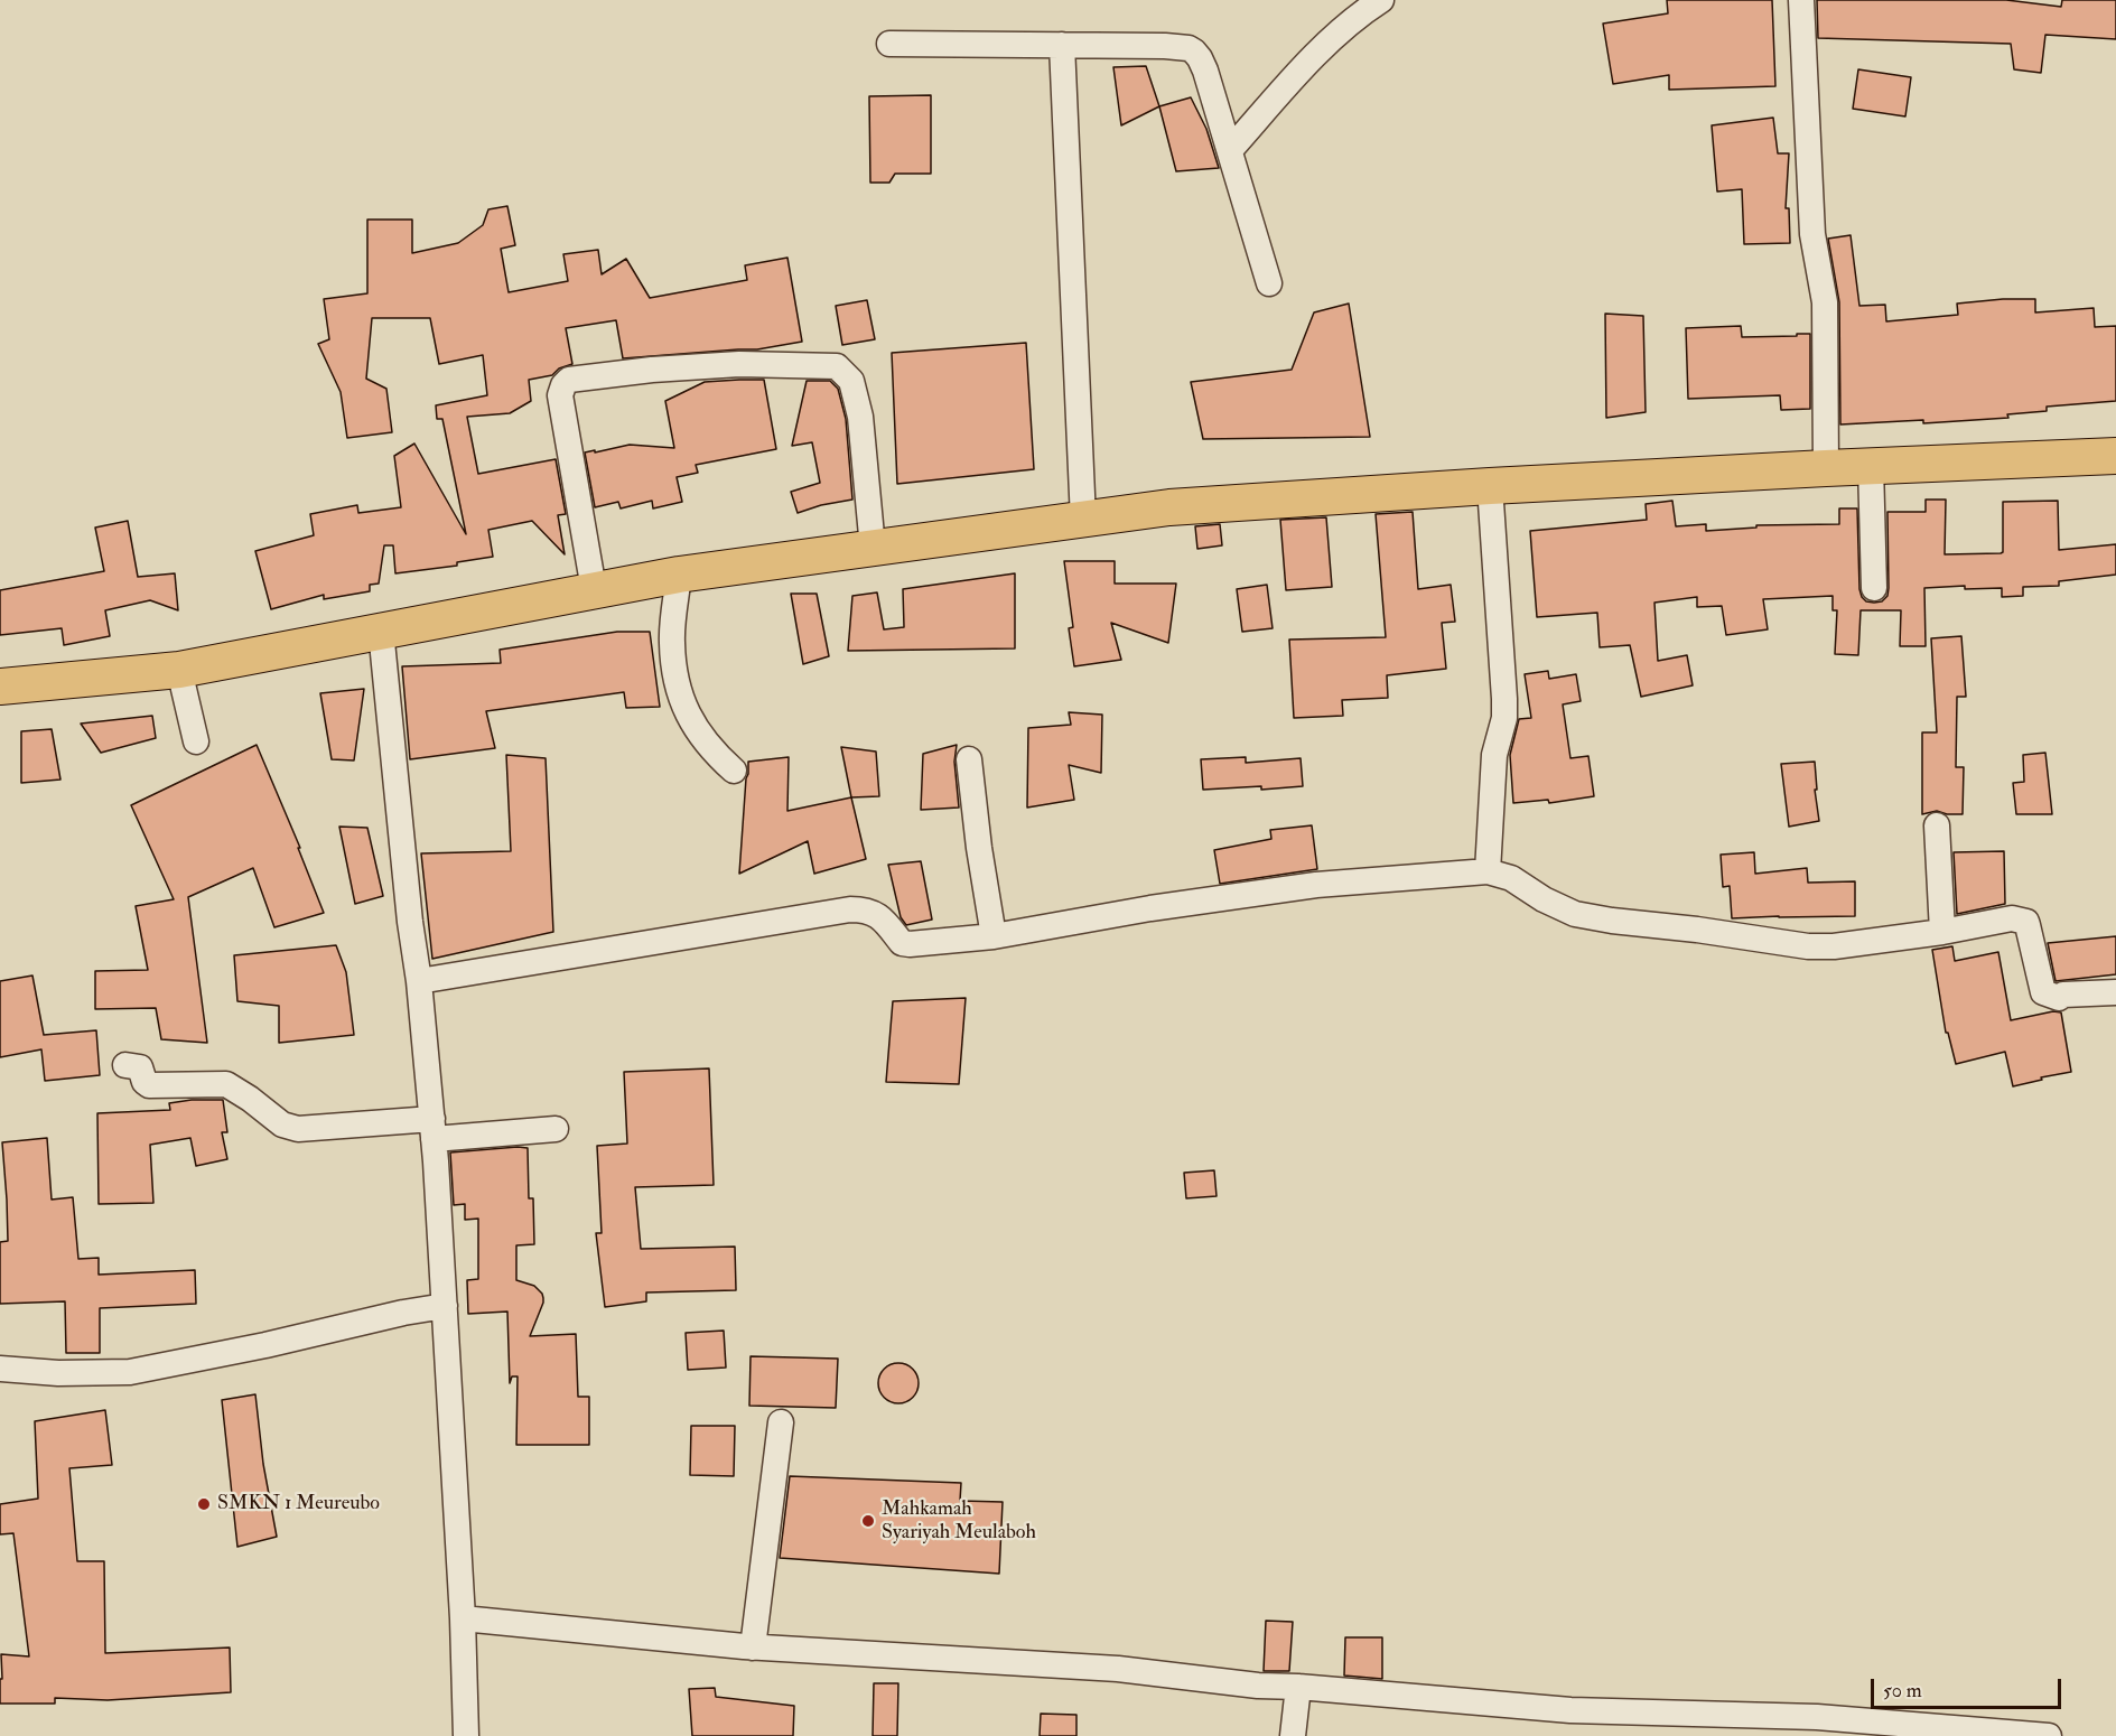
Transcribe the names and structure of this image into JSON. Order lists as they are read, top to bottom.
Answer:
{
  "places": ["SMKN 1 Meureubo", "Mahkamah Syariyah Meulaboh"],
  "scale_bar": "50 m"
}
